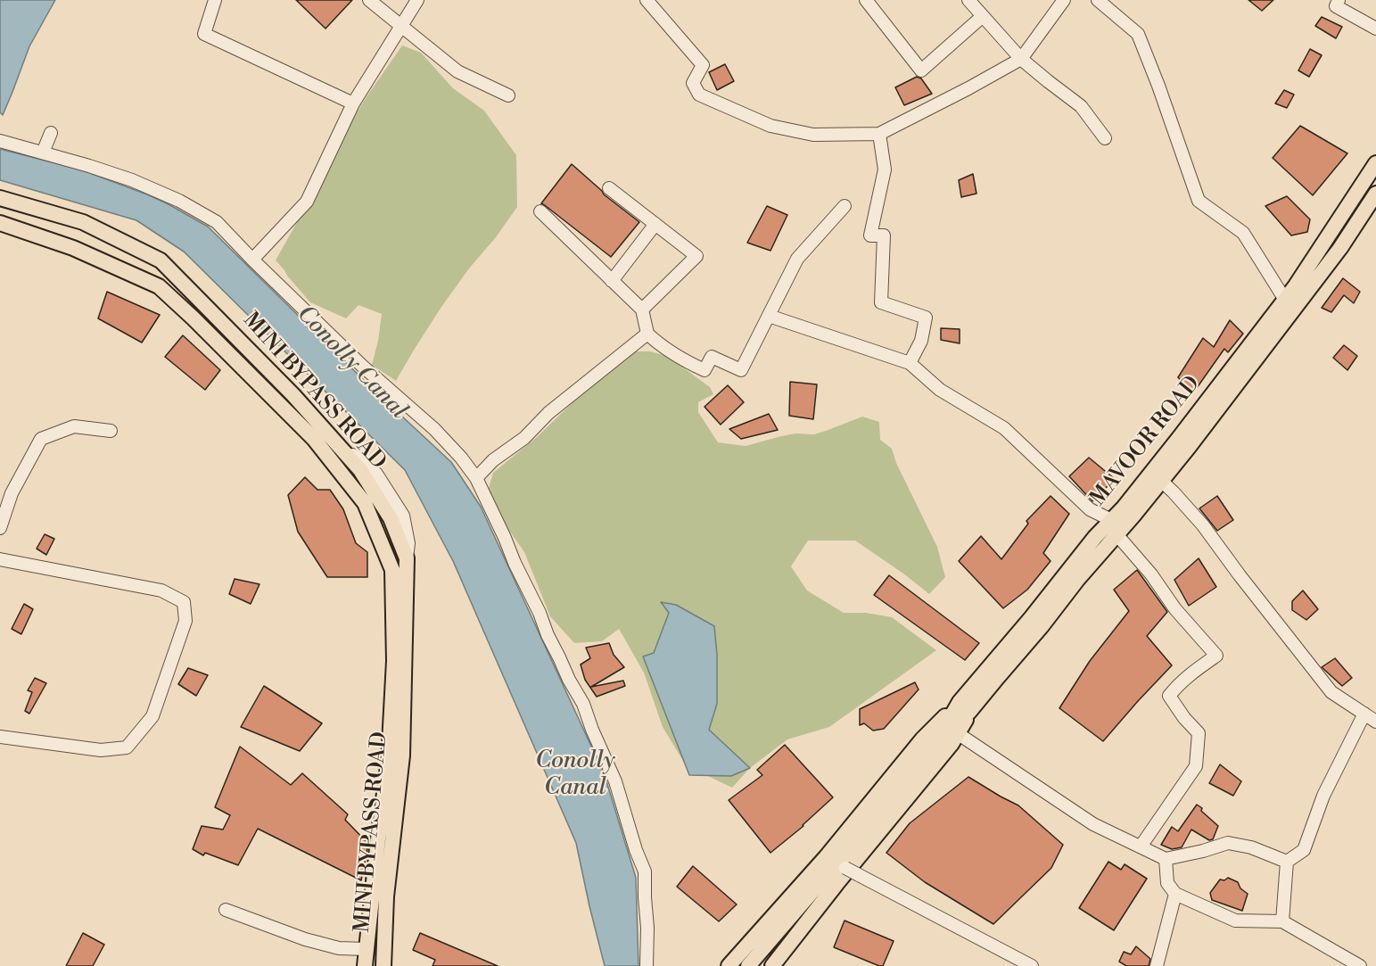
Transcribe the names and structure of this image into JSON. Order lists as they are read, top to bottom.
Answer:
{
  "streets": {
    "main road": ["MINI BYPASS ROAD", "MAVOOR ROAD"]
  },
  "water": ["Conolly Canal"]
}
